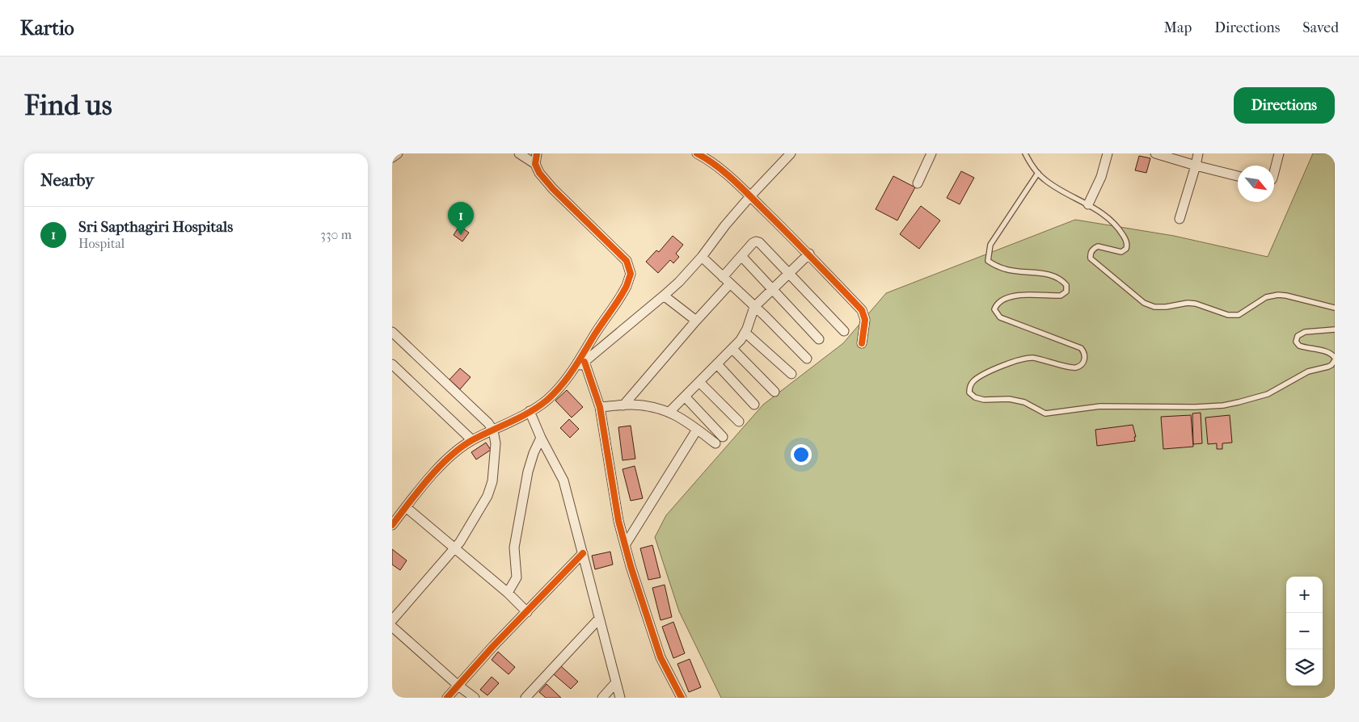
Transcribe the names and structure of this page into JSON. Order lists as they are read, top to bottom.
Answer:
{
  "north": "bottom right",
  "page": {
    "header": "Kartio",
    "nav": ["Map", "Directions", "Saved"],
    "buttons": "Directions",
    "title": "Find us",
    "heading": "Nearby",
    "pins": "1",
    "list": [
      {
        "mark": "1",
        "name": "Sri Sapthagiri Hospitals",
        "note": "Hospital",
        "value": "330 m"
      }
    ],
    "map_buttons": ["+", "−"]
  }
}
